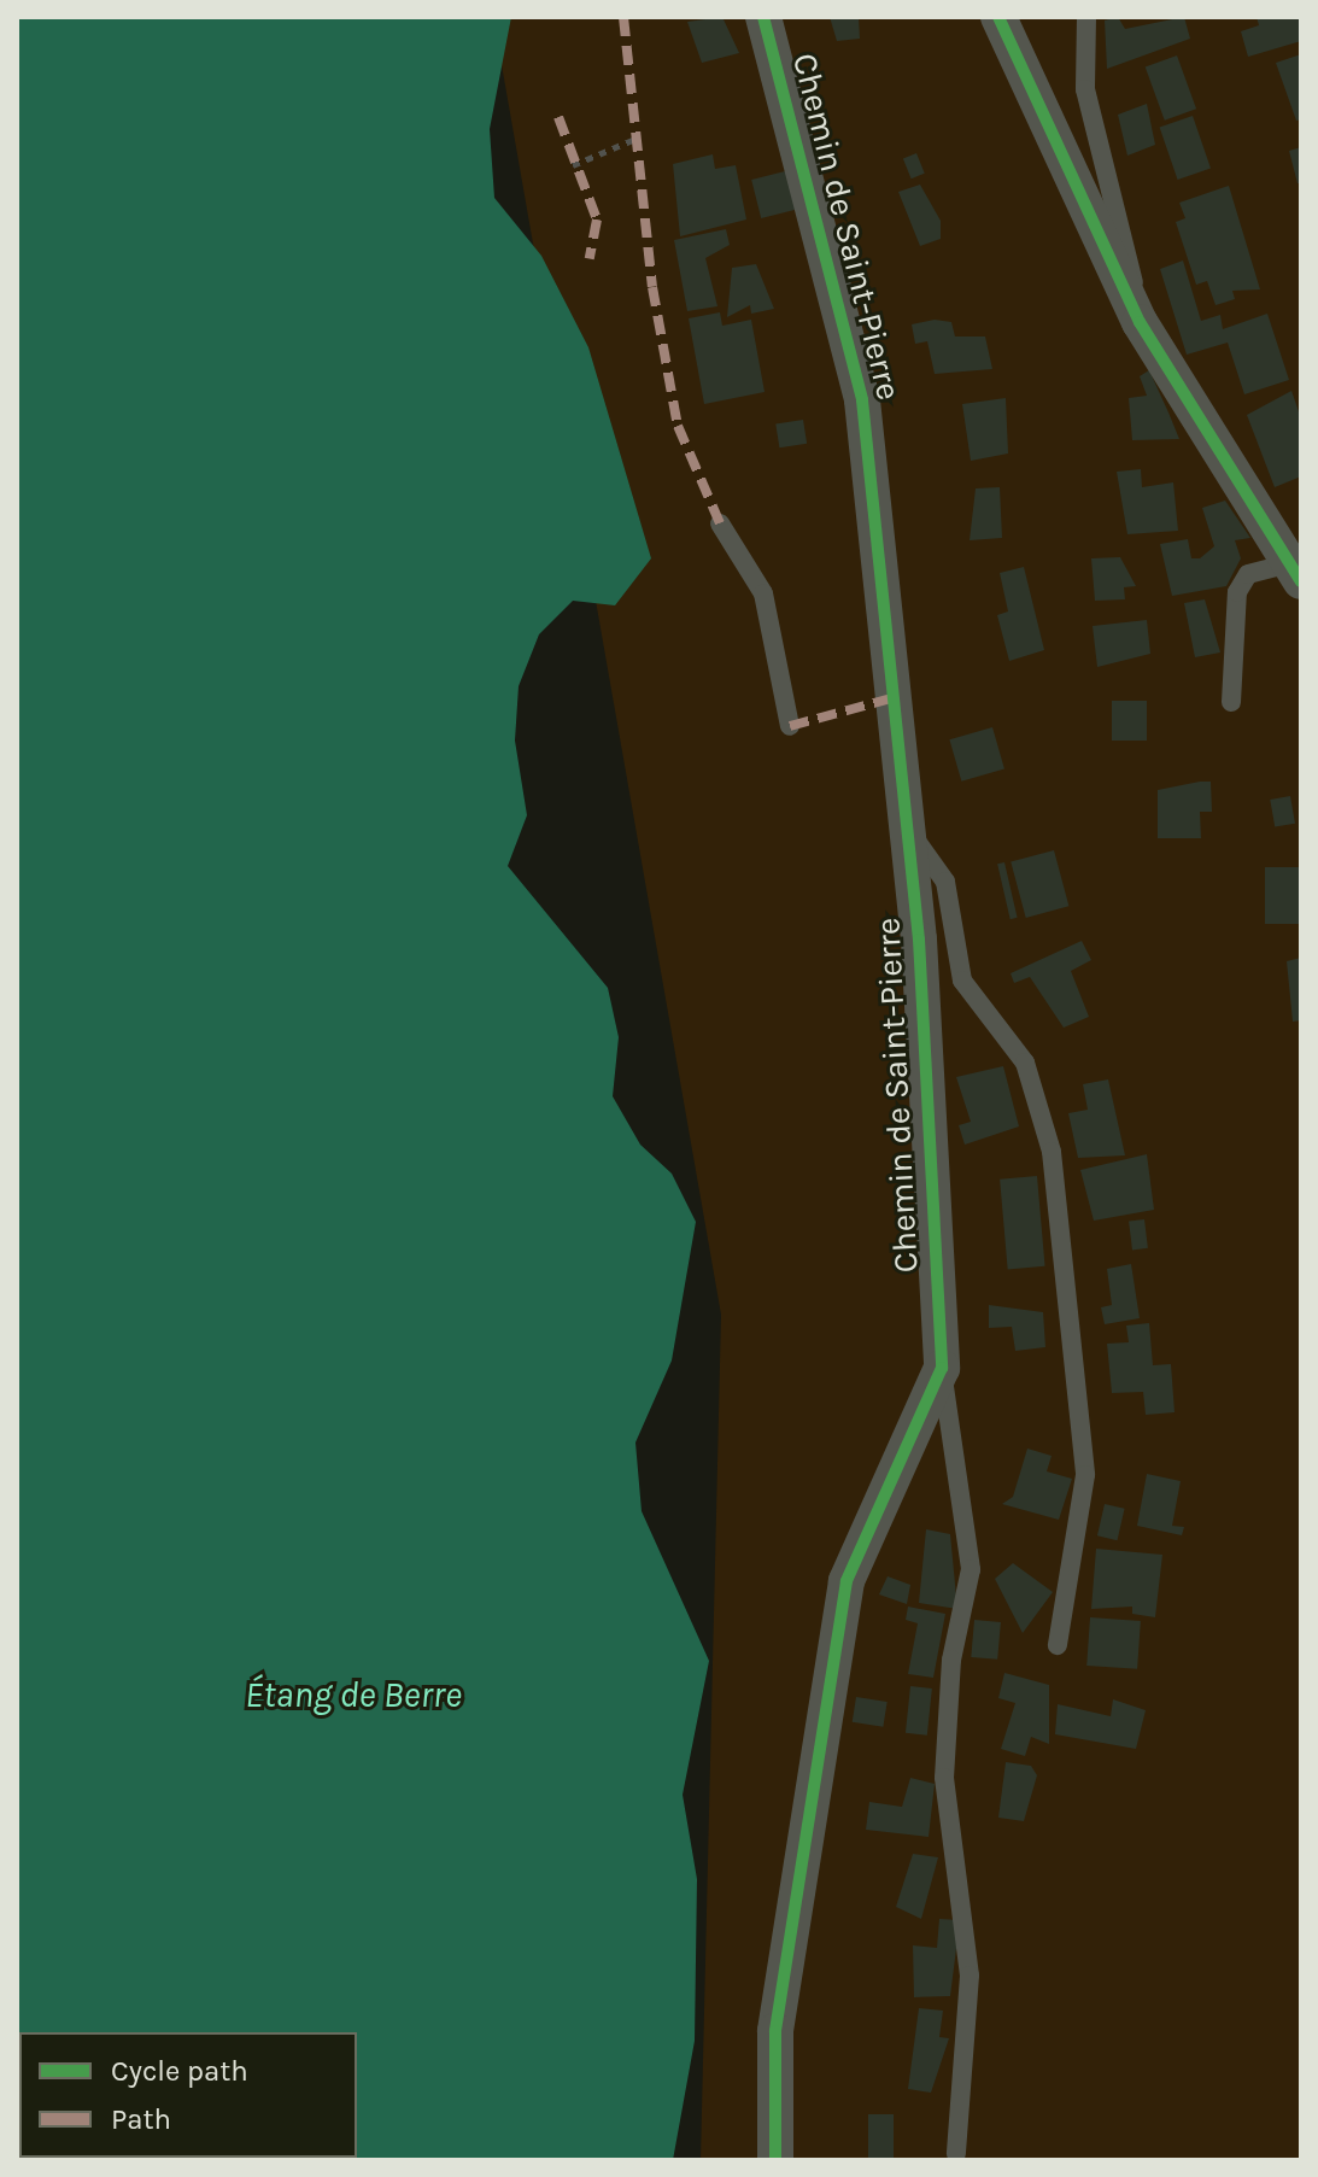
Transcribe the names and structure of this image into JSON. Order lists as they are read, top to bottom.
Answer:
{
  "streets": {
    "street": ["Chemin de Saint-Pierre"]
  },
  "water": ["Étang de Berre"],
  "legend": ["Cycle path", "Path"]
}
